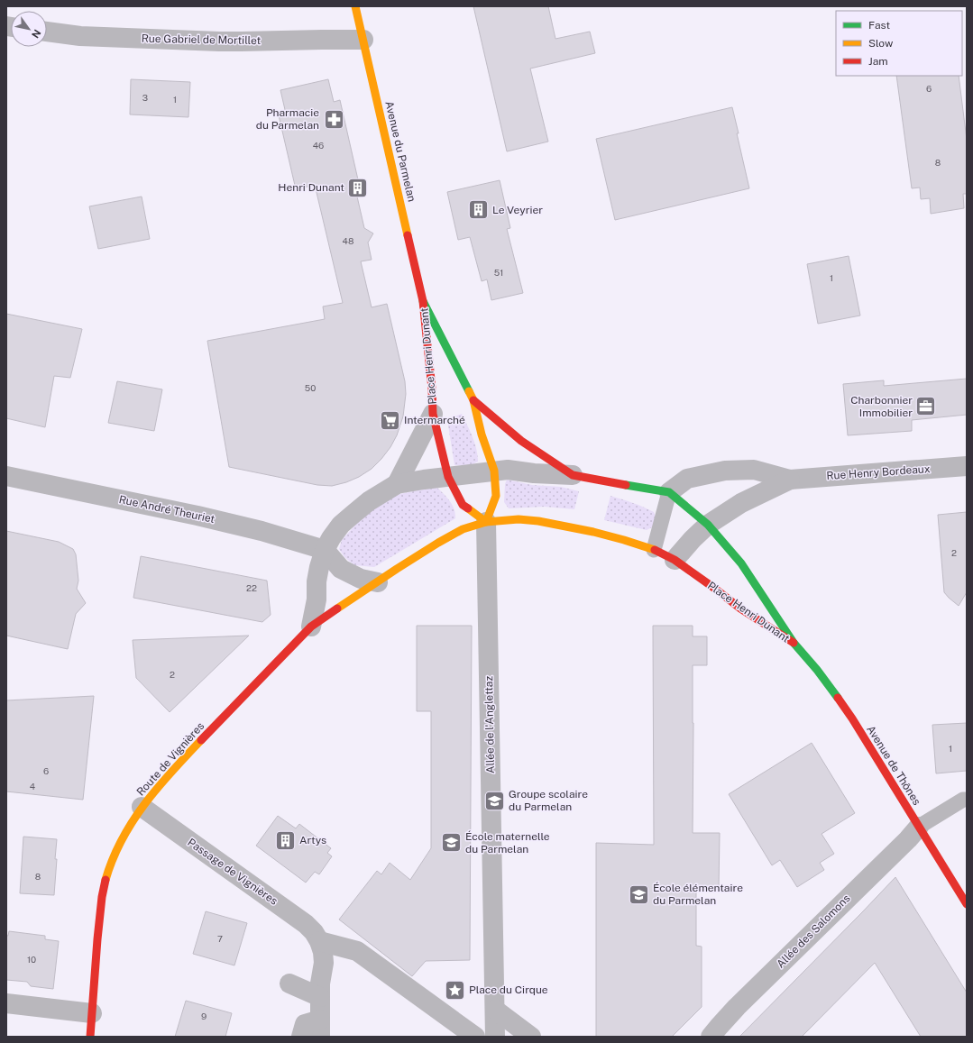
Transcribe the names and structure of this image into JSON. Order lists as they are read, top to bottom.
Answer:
{
  "streets": {
    "main road": [
      "Avenue du Parmelan",
      "Place Henri Dunant",
      "Route de Vignières",
      "Avenue de Thônes"
    ],
    "street": [
      "Rue Gabriel de Mortillet",
      "Rue Henry Bordeaux",
      "Rue André Theuriet",
      "Allée de l'Anglettaz",
      "Passage de Vignières",
      "Allée des Salomons"
    ]
  },
  "crossings": [
    ["Rue Gabriel de Mortillet", "Avenue du Parmelan"],
    ["Avenue du Parmelan", "Place Henri Dunant"],
    ["Place Henri Dunant", "Rue Henry Bordeaux"],
    ["Place Henri Dunant", "Rue André Theuriet"],
    ["Place Henri Dunant", "Allée de l'Anglettaz"],
    ["Place Henri Dunant", "Route de Vignières"],
    ["Place Henri Dunant", "Avenue de Thônes"],
    ["Route de Vignières", "Passage de Vignières"],
    ["Avenue de Thônes", "Allée des Salomons"]
  ],
  "places": {
    "pharmacy": ["Pharmacie du Parmelan"],
    "building": ["Henri Dunant", "Le Veyrier", "Artys"],
    "office": ["Charbonnier Immobilier"],
    "supermarket": ["Intermarché"],
    "school or university": ["Groupe scolaire du Parmelan", "École maternelle du Parmelan", "École élémentaire du Parmelan"],
    "place": ["Place du Cirque"]
  },
  "house_numbers": [
    "6",
    "3",
    "1",
    "46",
    "8",
    "48",
    "51",
    "1",
    "50",
    "2",
    "22",
    "2",
    "1",
    "6",
    "4",
    "8",
    "7",
    "10",
    "9"
  ],
  "legend": ["Fast", "Slow", "Jam"],
  "north": "bottom right"
}
